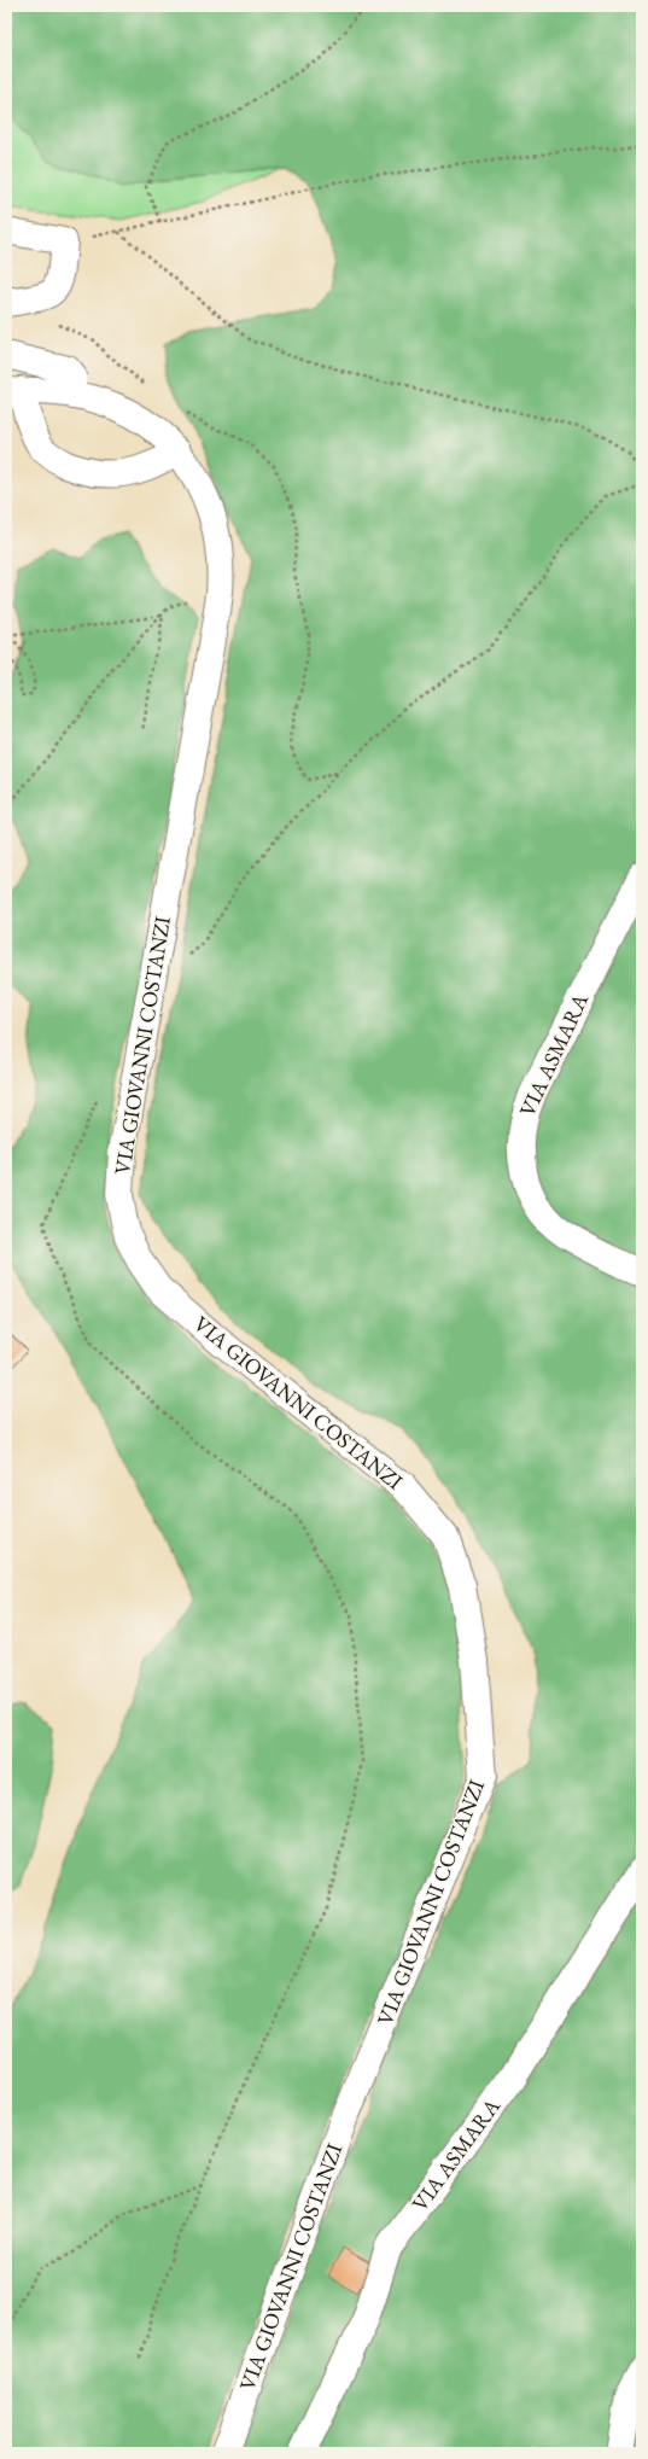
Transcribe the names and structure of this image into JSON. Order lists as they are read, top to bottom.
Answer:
{
  "streets": {
    "street": ["VIA GIOVANNI COSTANZI", "VIA ASMARA"]
  }
}
